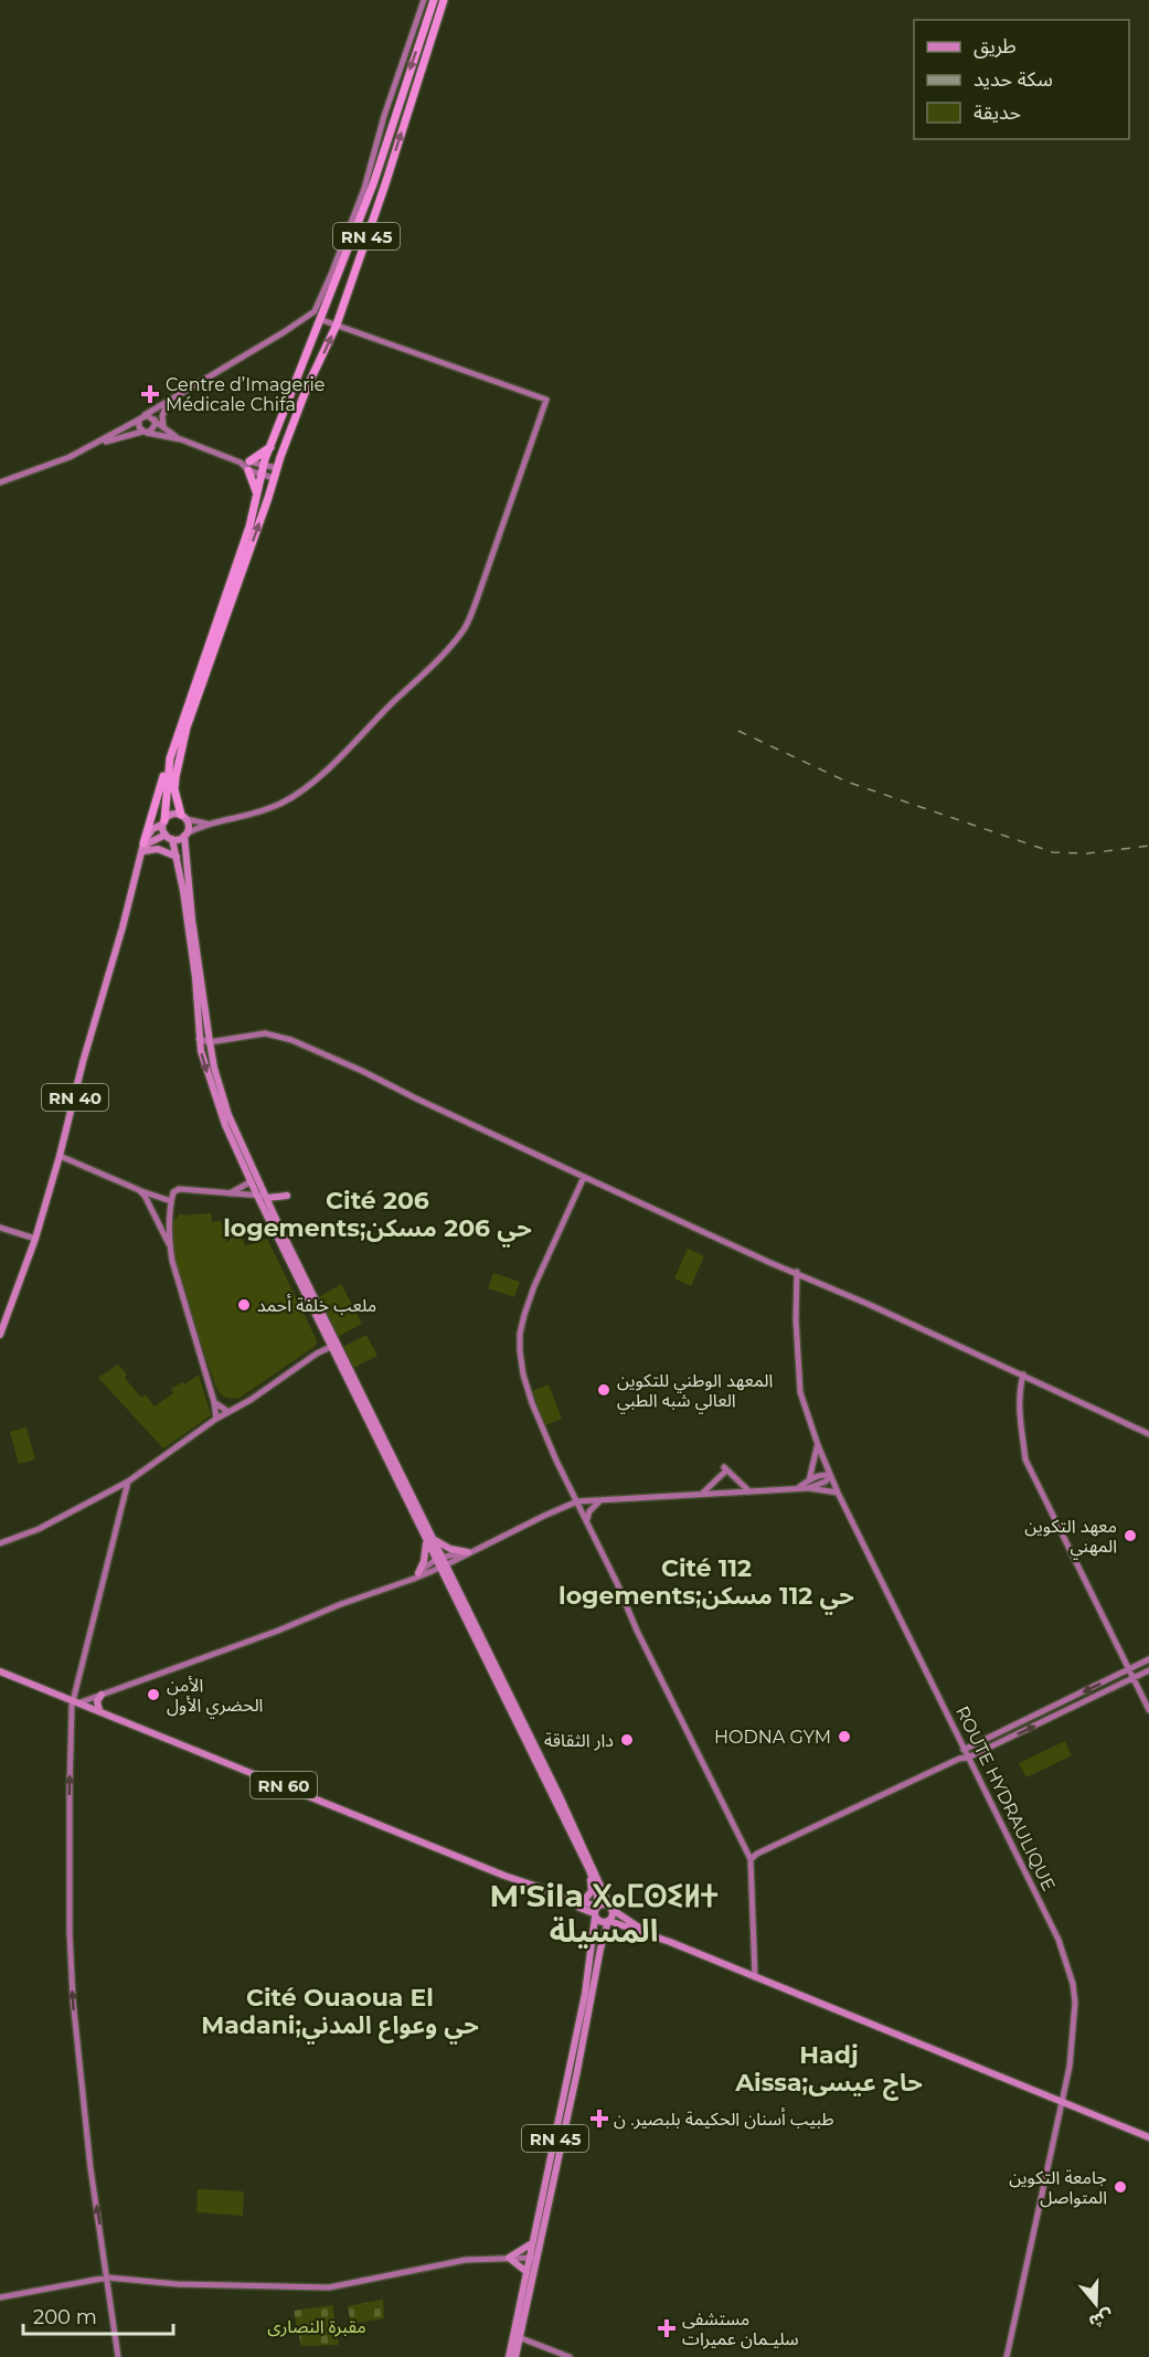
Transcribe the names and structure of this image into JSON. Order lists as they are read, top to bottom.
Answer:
{
  "streets": {
    "highway": ["RN 45", "RN 40"],
    "main road": ["RN 60"],
    "street": ["ROUTE HYDRAULIQUE"]
  },
  "crossings": [
    ["RN 45", "RN 40"],
    ["RN 45", "RN 60"]
  ],
  "districts": [
    "Cité 206 logements;حي 206 مسكن",
    "Cité 112 logements;حي 112 مسكن",
    "M'Sila ⵝⴰⵎⵙⵉⵍⵜ المسيلة",
    "Cité Ouaoua El Madani;حي وعواع المدني",
    "Hadj Aissa;حاج عيسى"
  ],
  "parks": ["مقبرة النصارى"],
  "places": {
    "health": ["Centre d’Imagerie Médicale Chifa", "طبيب أسنان الحكيمة بلبصير. ن", "مستشفى سليـمان عميرات"],
    "other": [
      "ملعب خلفة أحمد",
      "المعهد الوطني للتكوين العالي شبه الطبي",
      "معهد التكوين المهني",
      "الأمن الحضري الأول",
      "HODNA GYM",
      "دار الثقاقة",
      "جامعة التكوين المتواصل"
    ]
  },
  "legend": ["طريق", "سكة حديد", "حديقة"],
  "scale_bar": "200 m",
  "north": "bottom"
}
